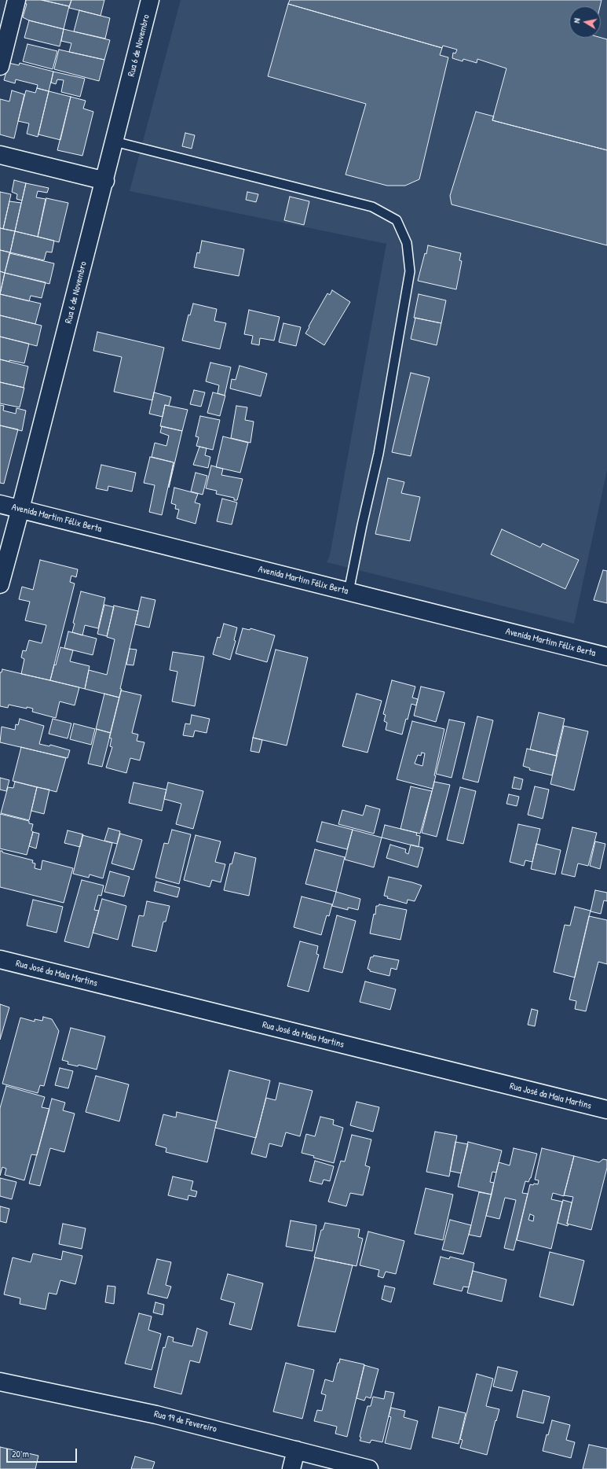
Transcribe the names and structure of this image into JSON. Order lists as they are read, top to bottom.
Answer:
{
  "streets": {
    "street": [
      "Rua 6 de Novembro",
      "Avenida Martim Félix Berta",
      "Rua José da Maia Martins",
      "Rua 19 de Fevereiro"
    ]
  },
  "crossings": [
    ["Rua 6 de Novembro", "Avenida Martim Félix Berta"]
  ],
  "scale_bar": "20 m",
  "north": "left"
}
